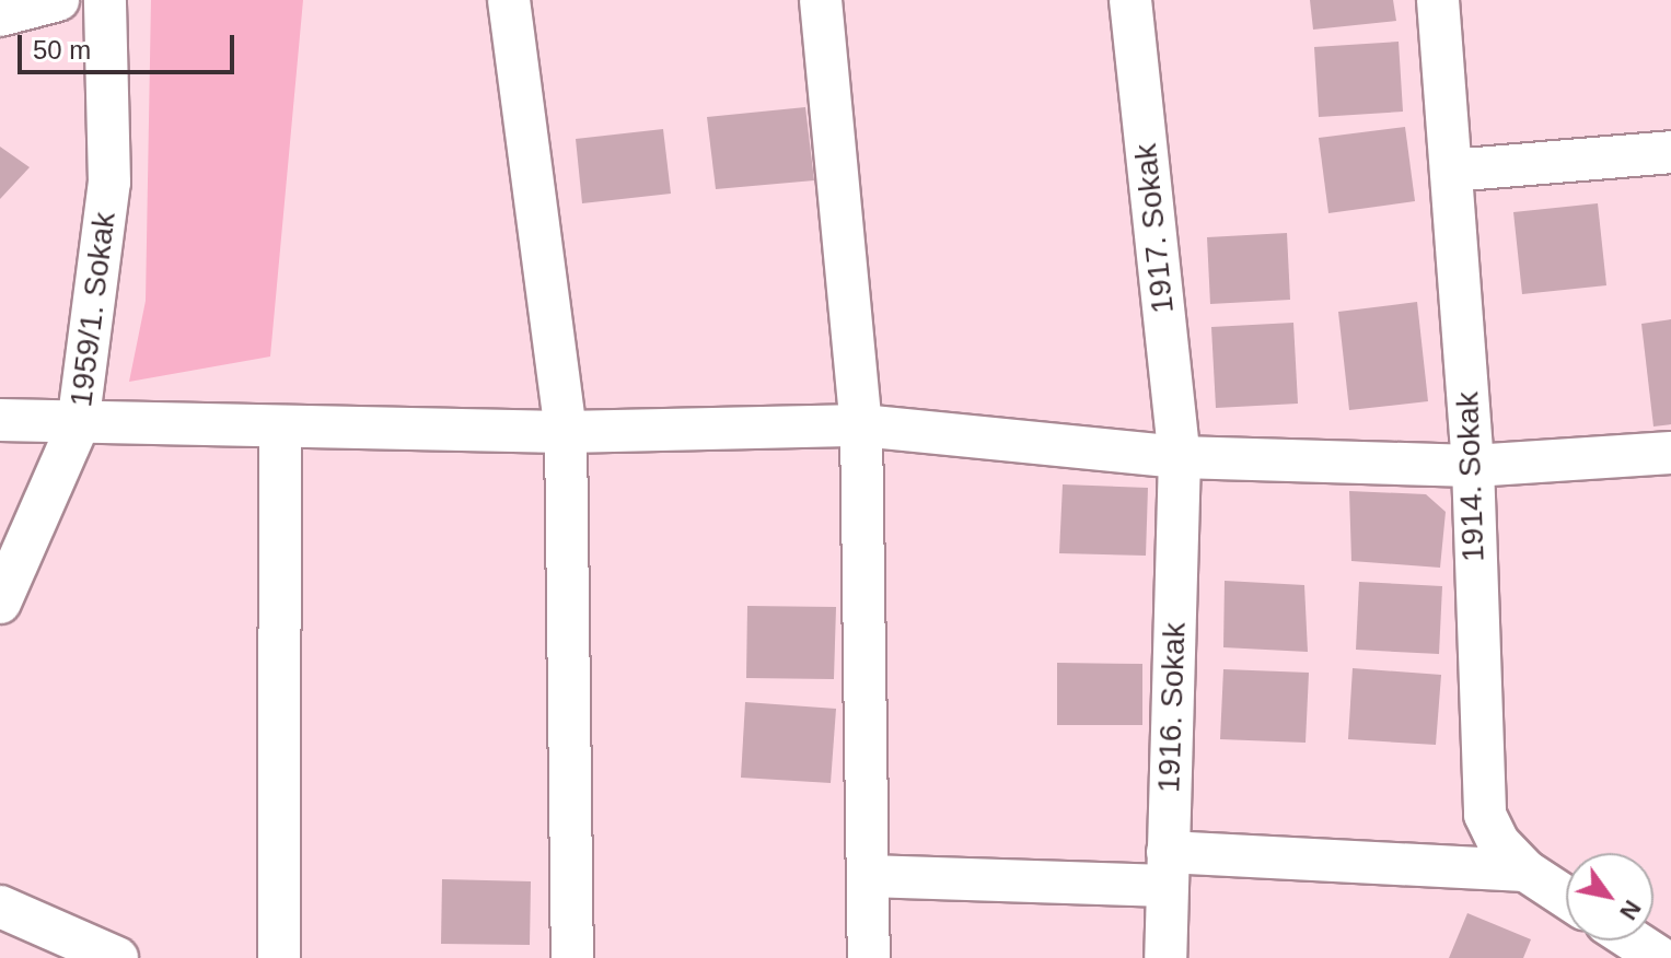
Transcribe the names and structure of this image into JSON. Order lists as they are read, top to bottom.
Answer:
{
  "streets": {
    "street": [
      "1917. Sokak",
      "1959/1. Sokak",
      "1914. Sokak",
      "1916. Sokak"
    ]
  },
  "crossings": [
    ["1917. Sokak", "1916. Sokak"]
  ],
  "scale_bar": "50 m",
  "north": "bottom right"
}
